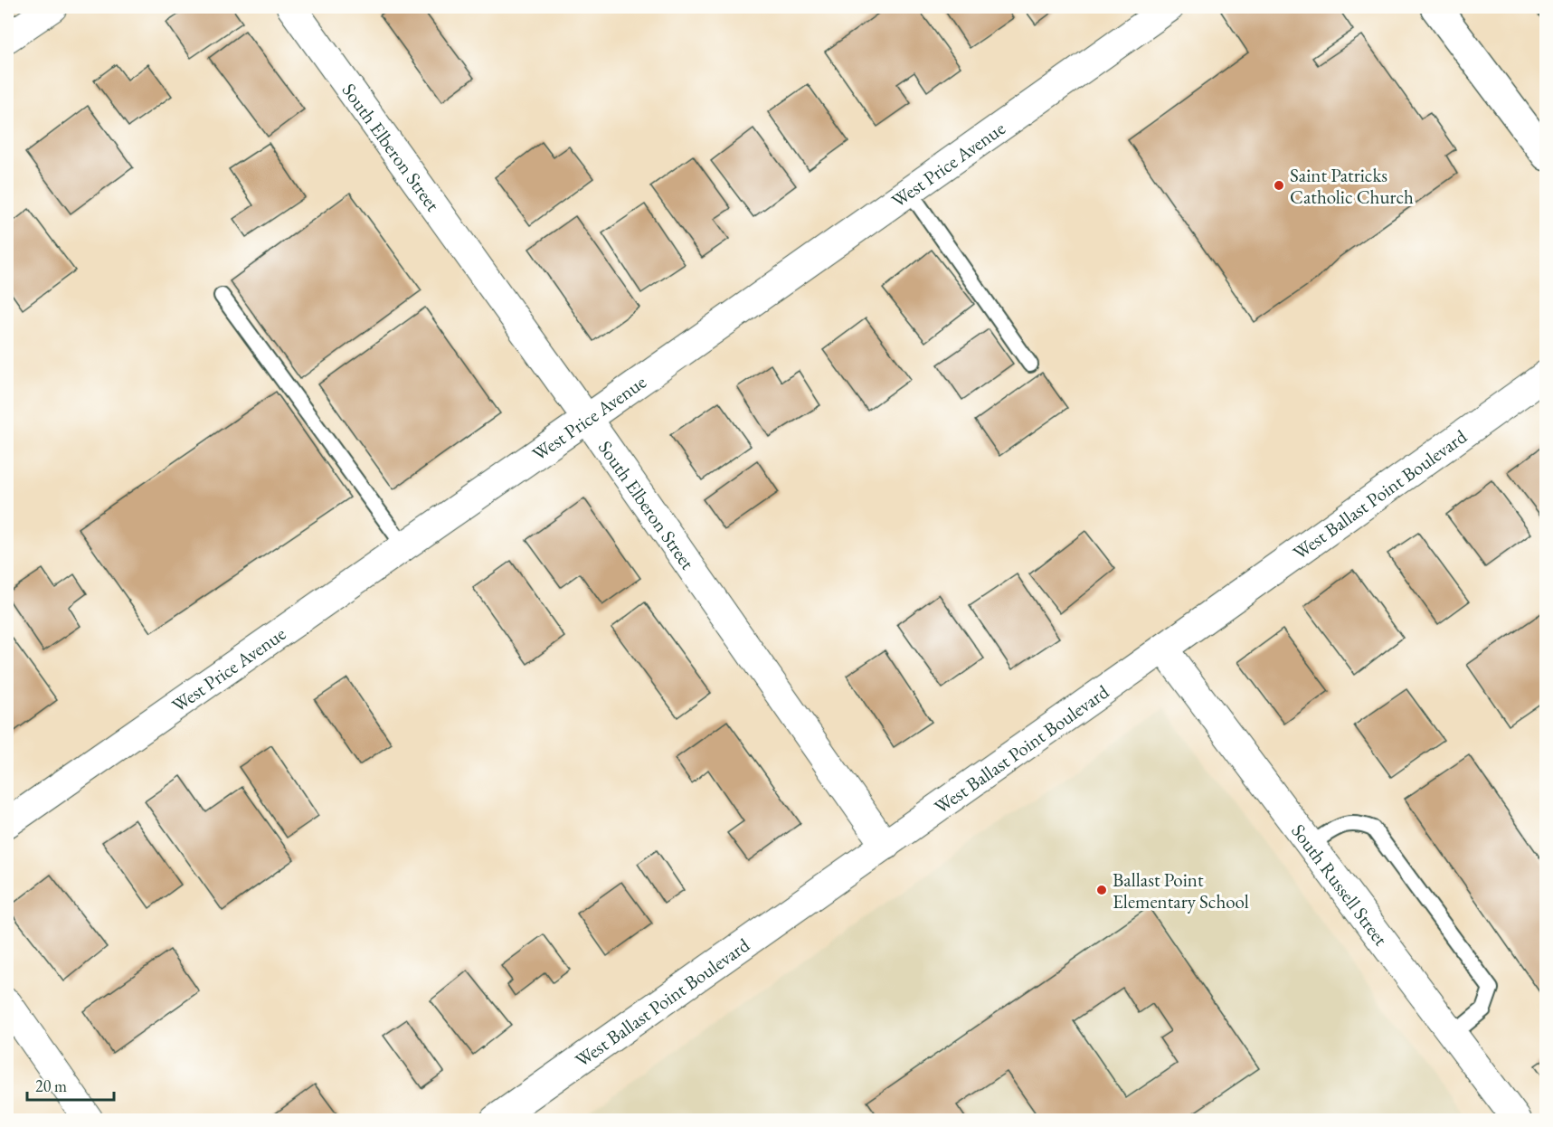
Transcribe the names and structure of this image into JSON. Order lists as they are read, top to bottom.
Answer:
{
  "streets": {
    "street": [
      "South Elberon Street",
      "West Price Avenue",
      "West Ballast Point Boulevard",
      "South Russell Street"
    ]
  },
  "crossings": [
    ["South Elberon Street", "West Price Avenue"],
    ["South Elberon Street", "West Ballast Point Boulevard"],
    ["West Ballast Point Boulevard", "South Russell Street"]
  ],
  "places": ["Saint Patricks Catholic Church", "Ballast Point Elementary School"],
  "scale_bar": "20 m"
}
